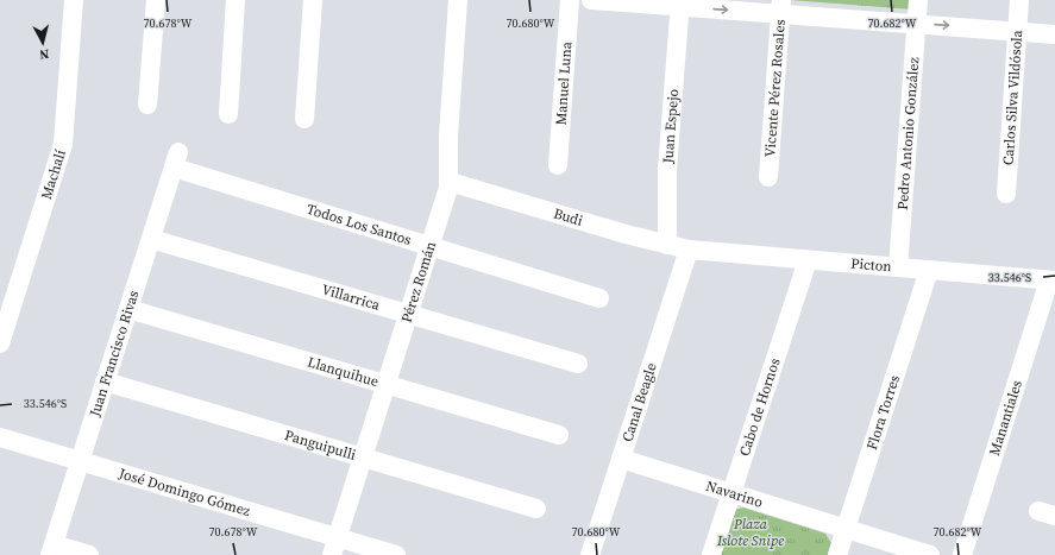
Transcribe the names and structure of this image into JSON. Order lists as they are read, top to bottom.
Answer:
{
  "streets": {
    "street": [
      "Manuel Luna",
      "Vicente Pérez Rosales",
      "Carlos Silva Vildósola",
      "Juan Espejo",
      "Pedro Antonio González",
      "Machalí",
      "Budi",
      "Todos Los Santos",
      "Picton",
      "Pérez Román",
      "Villarrica",
      "Juan Francisco Rivas",
      "Llanquihue",
      "Canal Beagle",
      "Cabo de Hornos",
      "Flora Torres",
      "Manantiales",
      "Panguipulli",
      "José Domingo Gómez",
      "Navarino"
    ]
  },
  "crossings": [
    ["Juan Espejo", "Budi"],
    ["Pedro Antonio González", "Picton"],
    ["Budi", "Picton"],
    ["Budi", "Pérez Román"],
    ["Budi", "Canal Beagle"],
    ["Todos Los Santos", "Pérez Román"],
    ["Todos Los Santos", "Juan Francisco Rivas"],
    ["Picton", "Canal Beagle"],
    ["Picton", "Cabo de Hornos"],
    ["Picton", "Flora Torres"],
    ["Picton", "Manantiales"],
    ["Pérez Román", "Villarrica"],
    ["Pérez Román", "Llanquihue"],
    ["Pérez Román", "Panguipulli"],
    ["Pérez Román", "José Domingo Gómez"],
    ["Villarrica", "Juan Francisco Rivas"],
    ["Juan Francisco Rivas", "Llanquihue"],
    ["Juan Francisco Rivas", "Panguipulli"],
    ["Juan Francisco Rivas", "José Domingo Gómez"],
    ["Canal Beagle", "Navarino"],
    ["Cabo de Hornos", "Navarino"],
    ["Flora Torres", "Navarino"]
  ],
  "parks": ["Plaza Islote Snipe"],
  "north": "bottom",
  "coordinates": [
    "70.678°W",
    "70.680°W",
    "70.682°W",
    "33.546°S"
  ]
}
